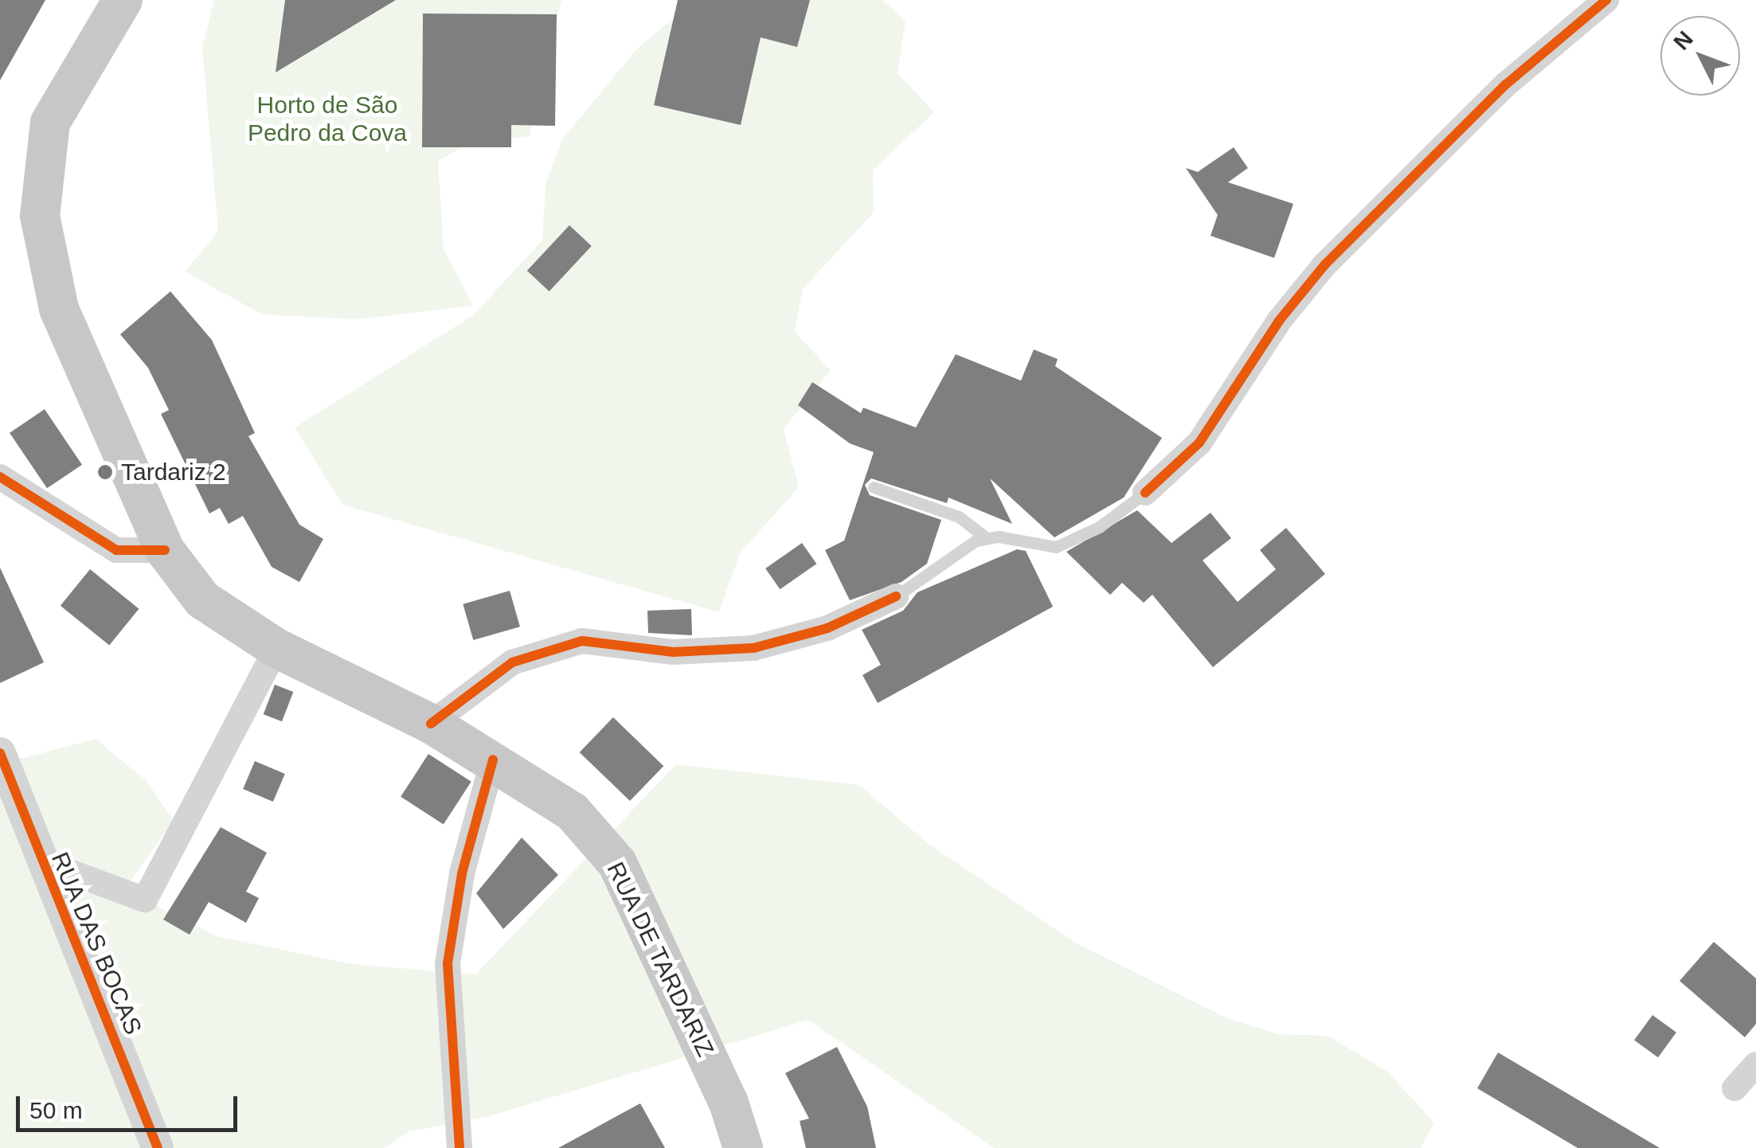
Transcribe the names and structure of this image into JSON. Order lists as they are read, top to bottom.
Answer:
{
  "streets": {
    "main road": ["RUA DE TARDARIZ"],
    "street": ["RUA DAS BOCAS"]
  },
  "parks": ["Horto de São Pedro da Cova"],
  "places": ["Tardariz 2"],
  "scale_bar": "50 m",
  "north": "top left"
}
